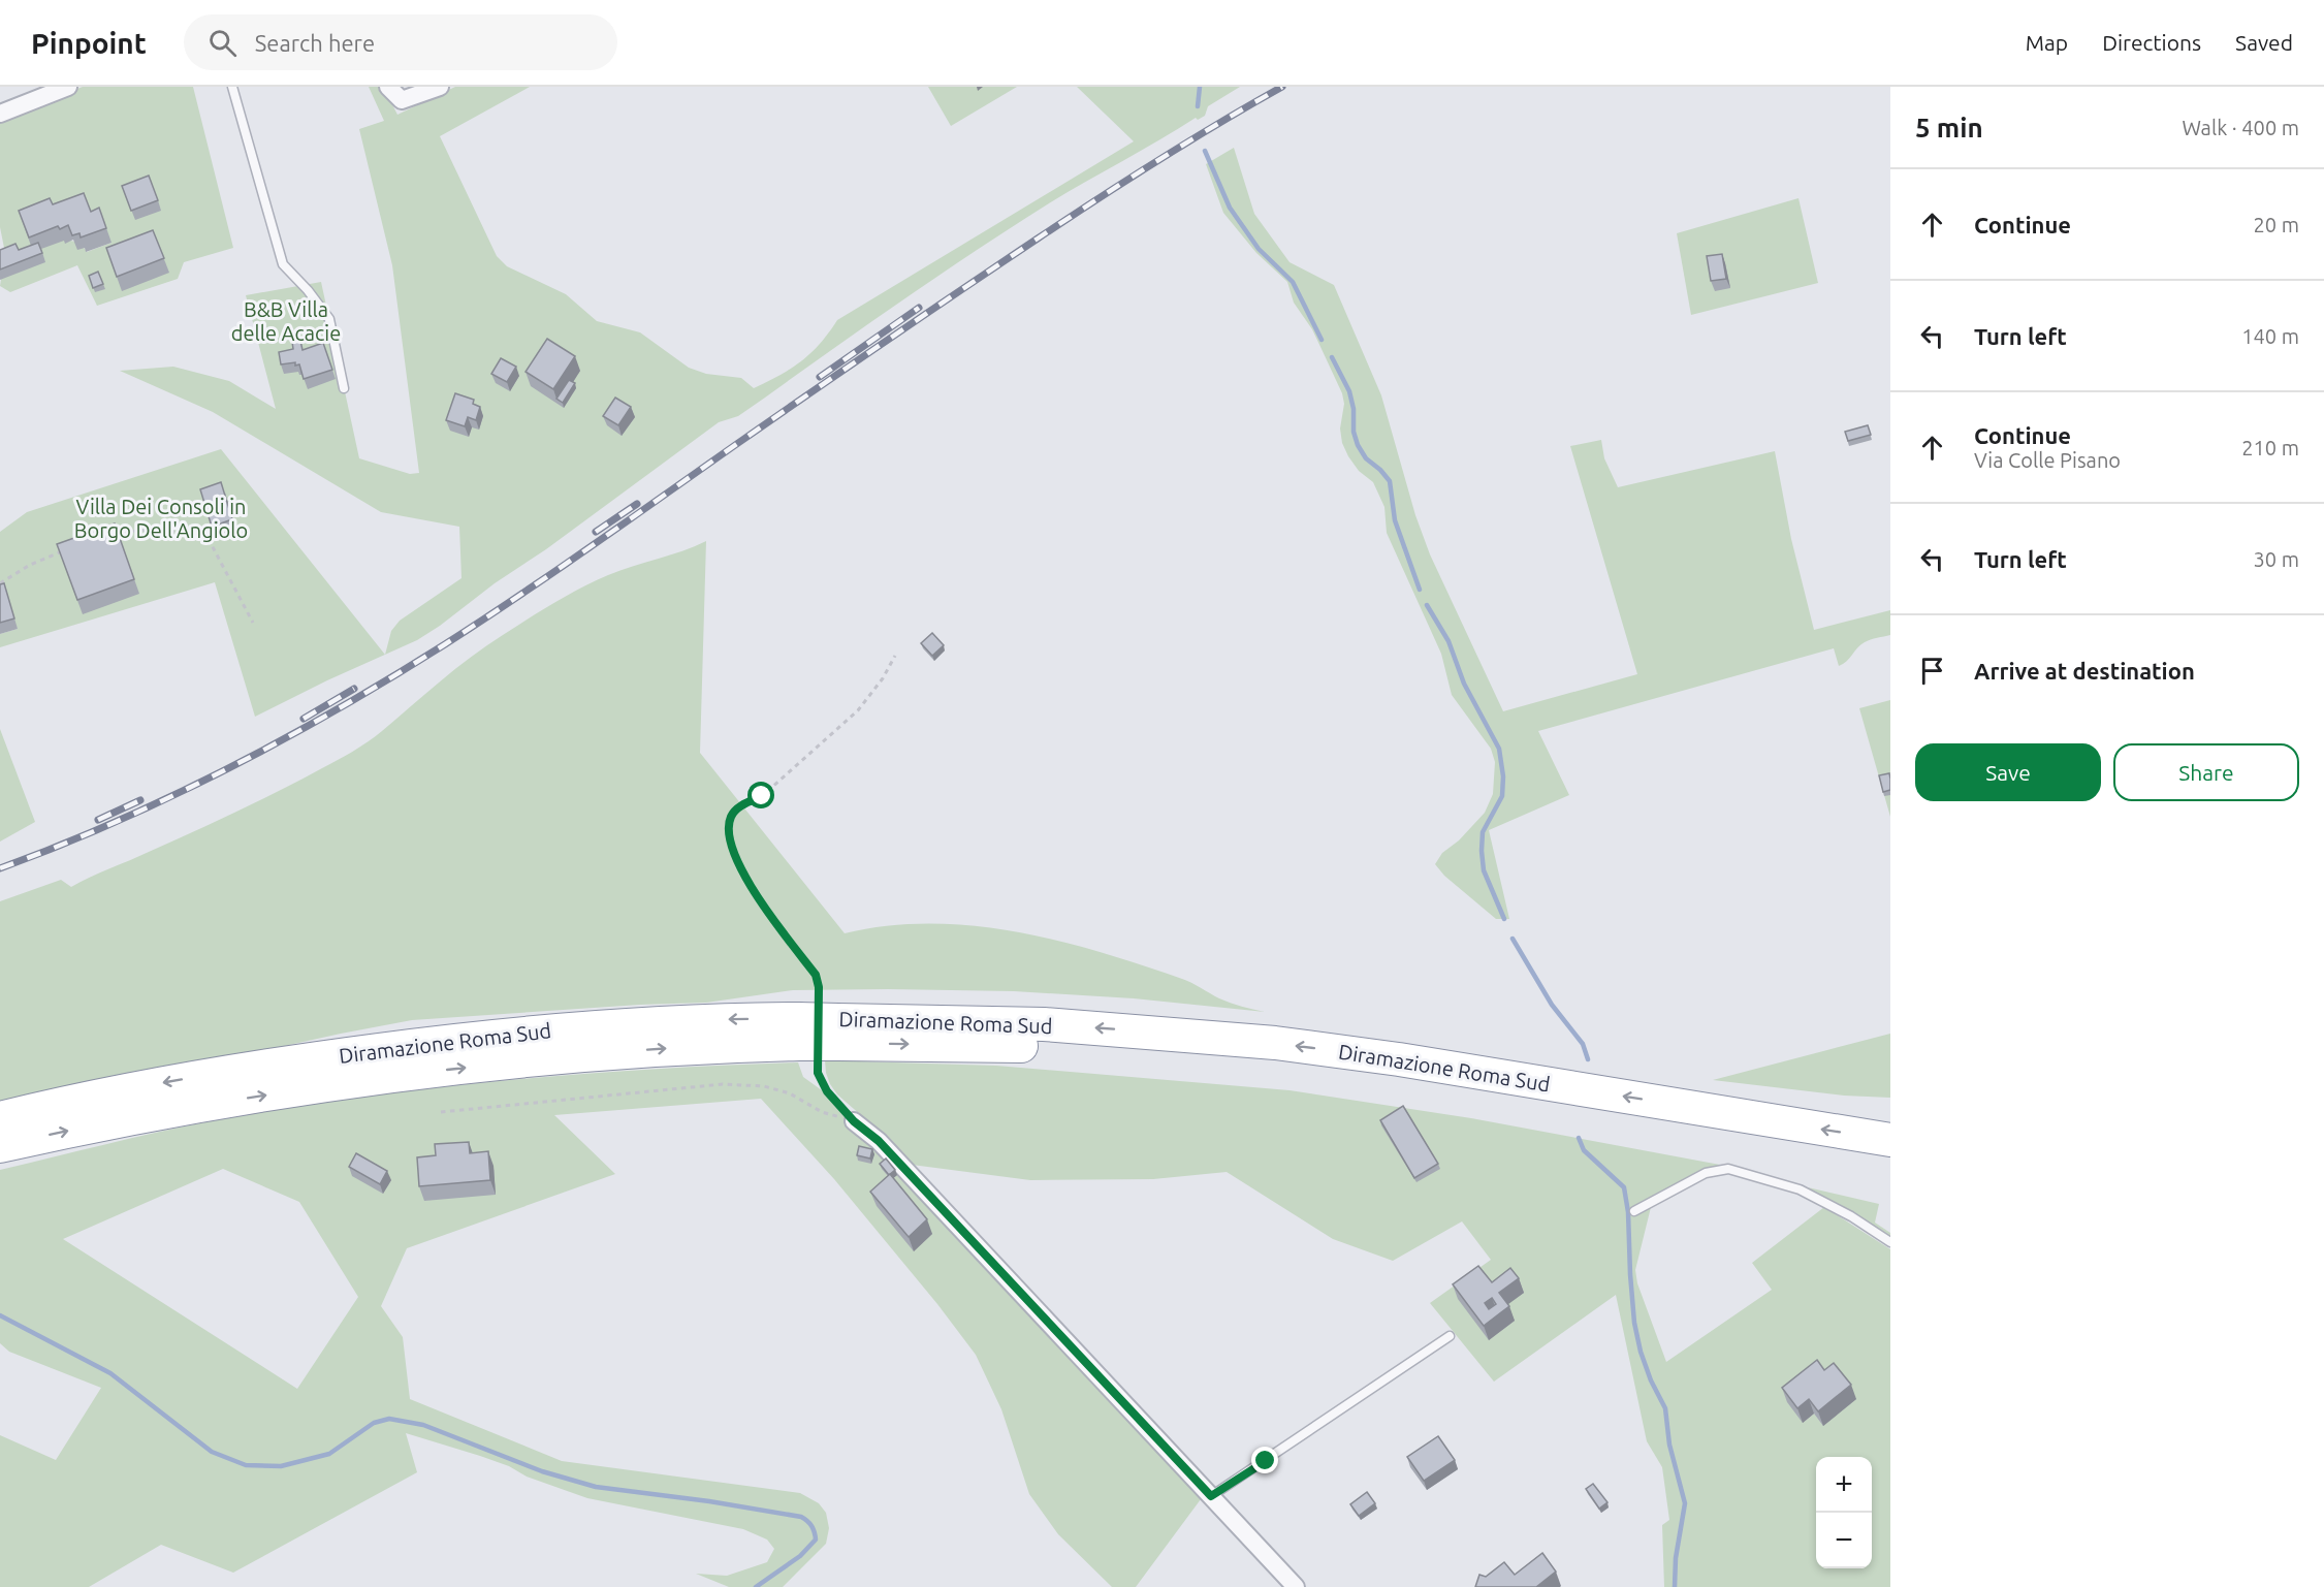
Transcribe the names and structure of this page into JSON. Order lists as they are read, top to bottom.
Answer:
{
  "streets": {
    "highway": ["Diramazione Roma Sud"]
  },
  "parks": ["B&B Villa delle Acacie", "Villa Dei Consoli in Borgo Dell'Angiolo"],
  "page": {
    "header": "Pinpoint",
    "search": "Search here",
    "nav": ["Map", "Directions", "Saved"],
    "heading": ["5 min", "Walk · 400 m"],
    "list": [
      ["Continue", "20 m"],
      ["Turn left", "140 m"],
      ["Continue", "Via Colle Pisano", "210 m"],
      ["Turn left", "30 m"],
      "Arrive at destination"
    ],
    "buttons": ["Save", "Share"],
    "map_buttons": ["+", "−"]
  }
}
